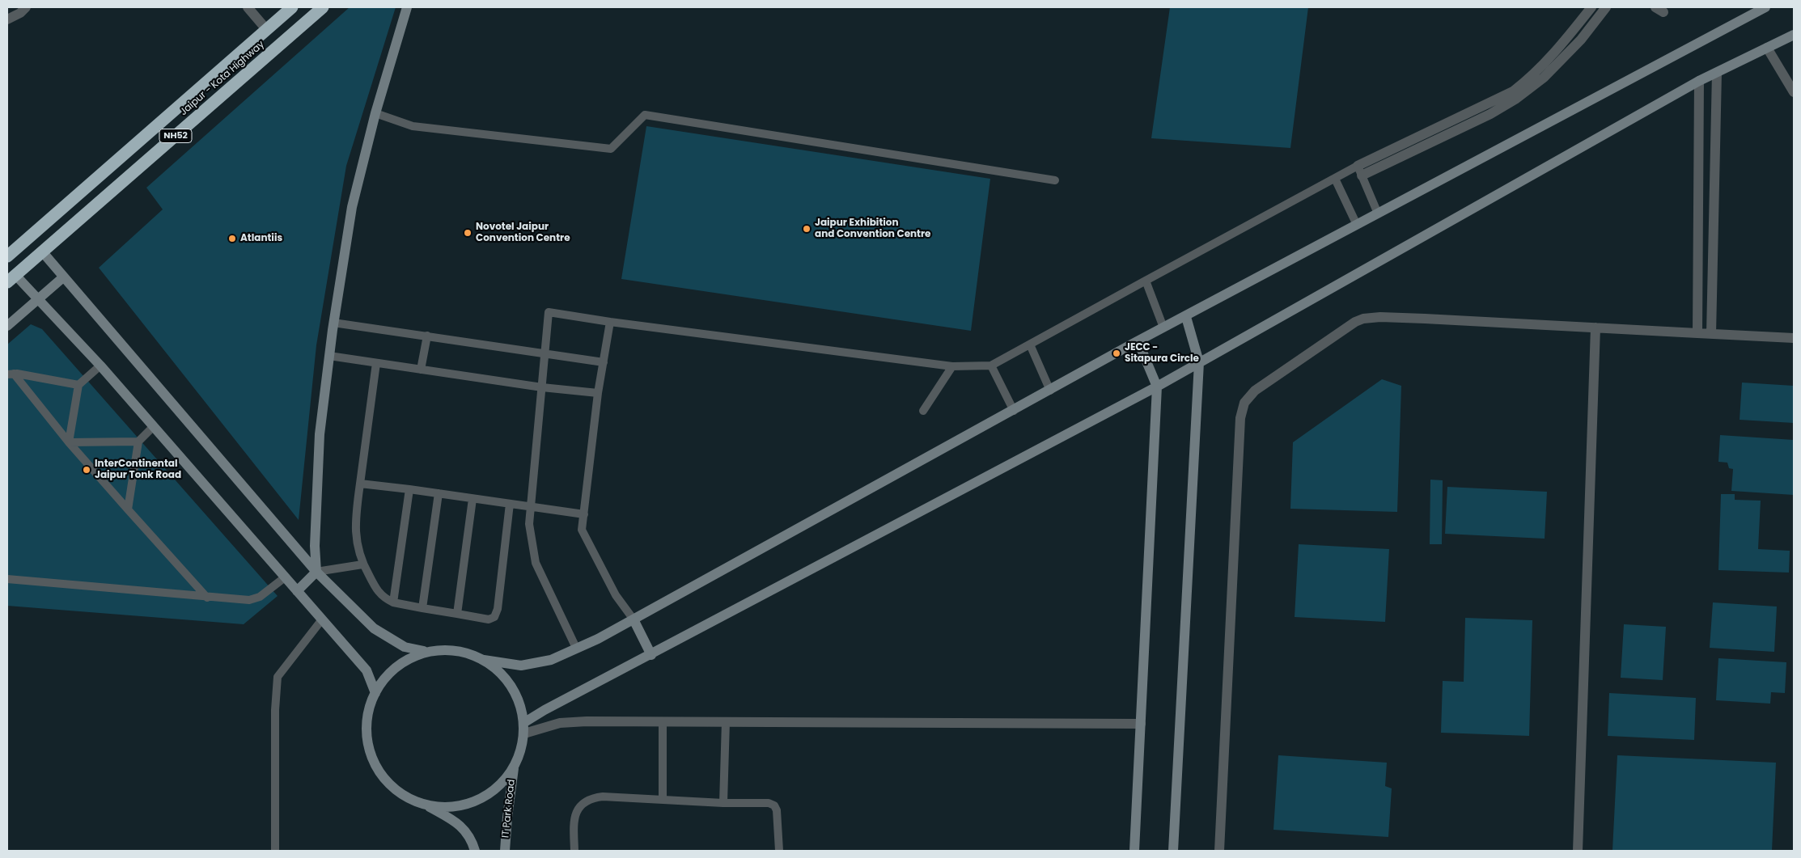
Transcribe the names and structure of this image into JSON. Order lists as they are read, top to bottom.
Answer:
{
  "streets": {
    "highway": ["Jaipur - Kota Highway", "NH52"],
    "street": ["IT Park Road"]
  },
  "places": [
    "Jaipur Exhibition and Convention Centre",
    "Novotel Jaipur Convention Centre",
    "Atlantiis",
    "JECC - Sitapura Circle",
    "InterContinental Jaipur Tonk Road"
  ]
}
